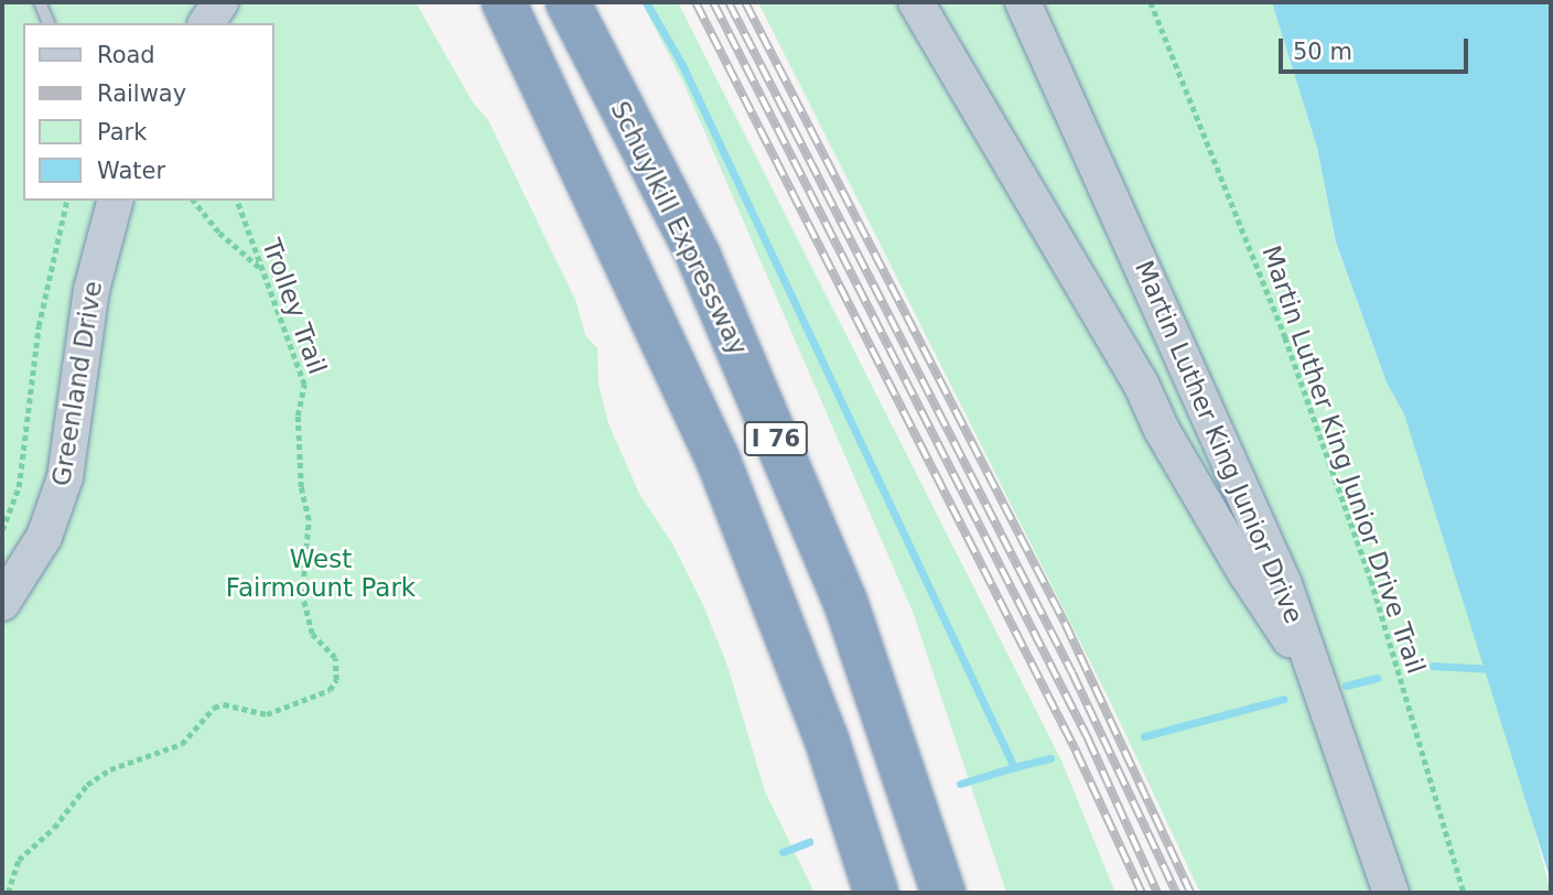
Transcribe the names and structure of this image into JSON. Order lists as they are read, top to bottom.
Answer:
{
  "streets": {
    "highway": ["Schuylkill Expressway", "I 76"],
    "main road": ["Greenland Drive", "Martin Luther King Junior Drive"],
    "path": ["Trolley Trail", "Martin Luther King Junior Drive Trail"]
  },
  "parks": ["West Fairmount Park"],
  "legend": [
    "Road",
    "Railway",
    "Park",
    "Water"
  ],
  "scale_bar": "50 m"
}
